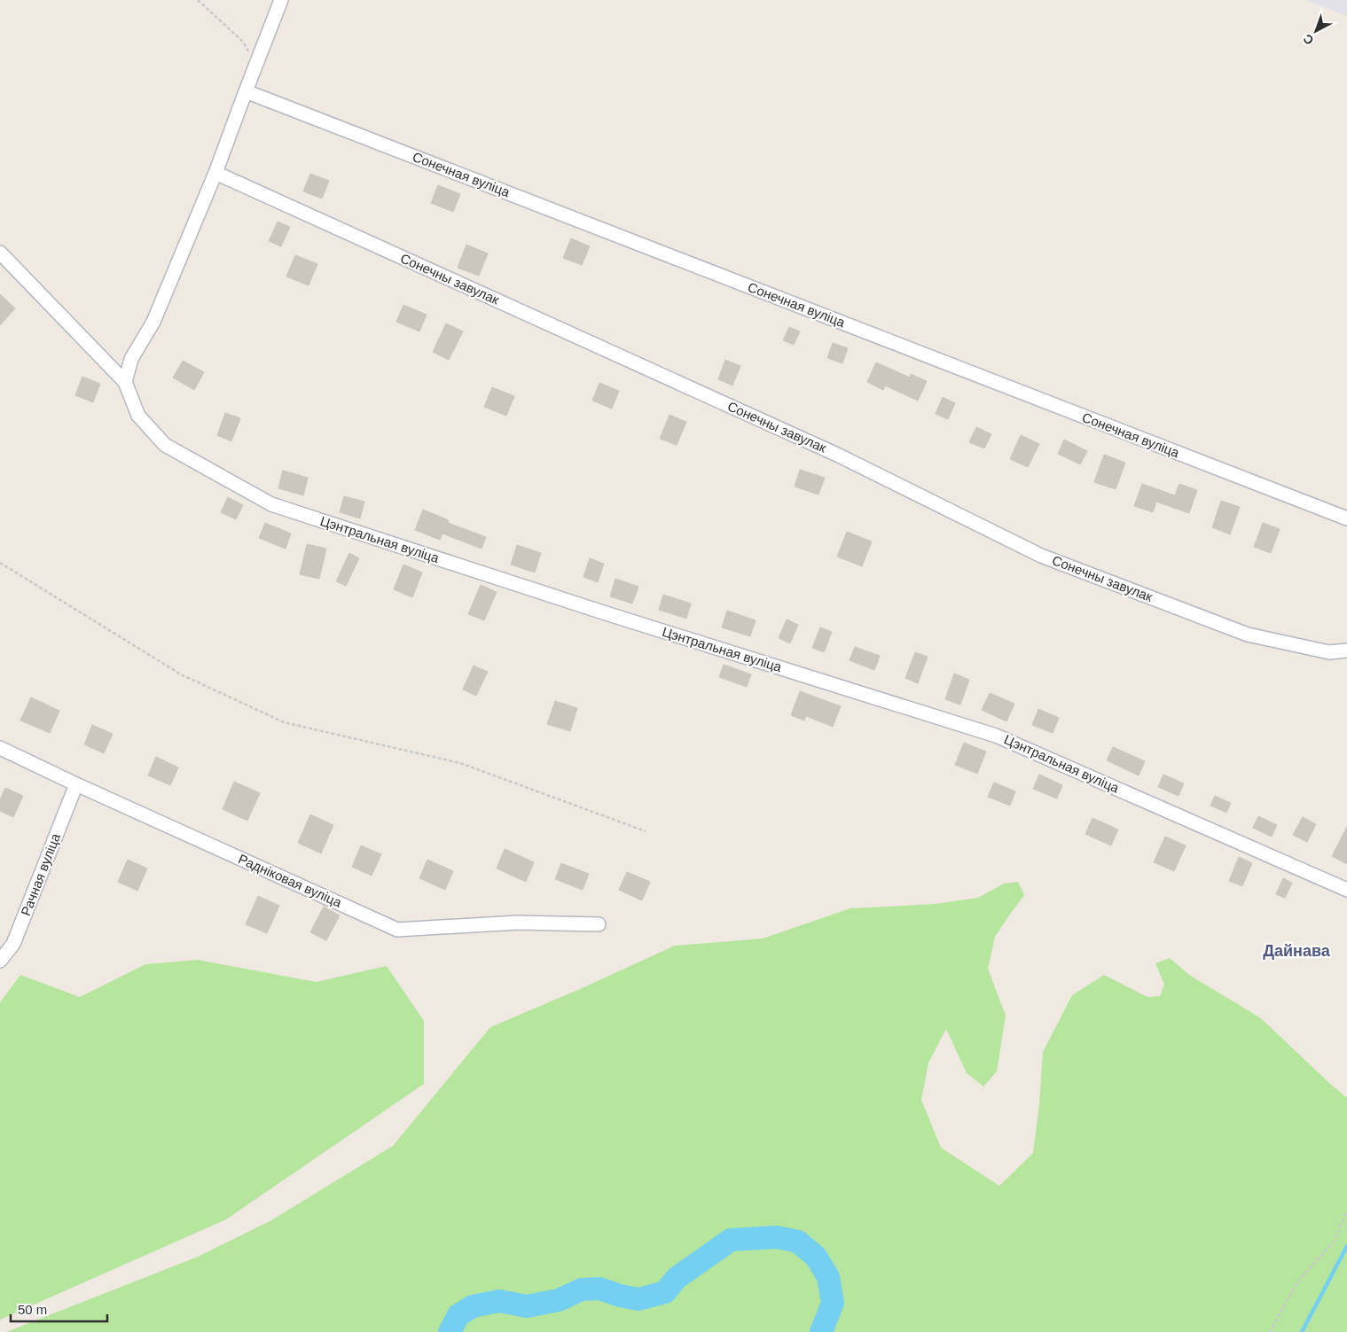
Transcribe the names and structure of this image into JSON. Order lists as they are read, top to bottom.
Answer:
{
  "streets": {
    "street": [
      "Сонечная вуліца",
      "Сонечны завулак",
      "Цэнтральная вуліца",
      "Рачная вуліца",
      "Радніковая вуліца"
    ]
  },
  "crossings": [
    ["Рачная вуліца", "Радніковая вуліца"]
  ],
  "districts": ["Дайнава"],
  "scale_bar": "50 m",
  "north": "bottom left"
}
